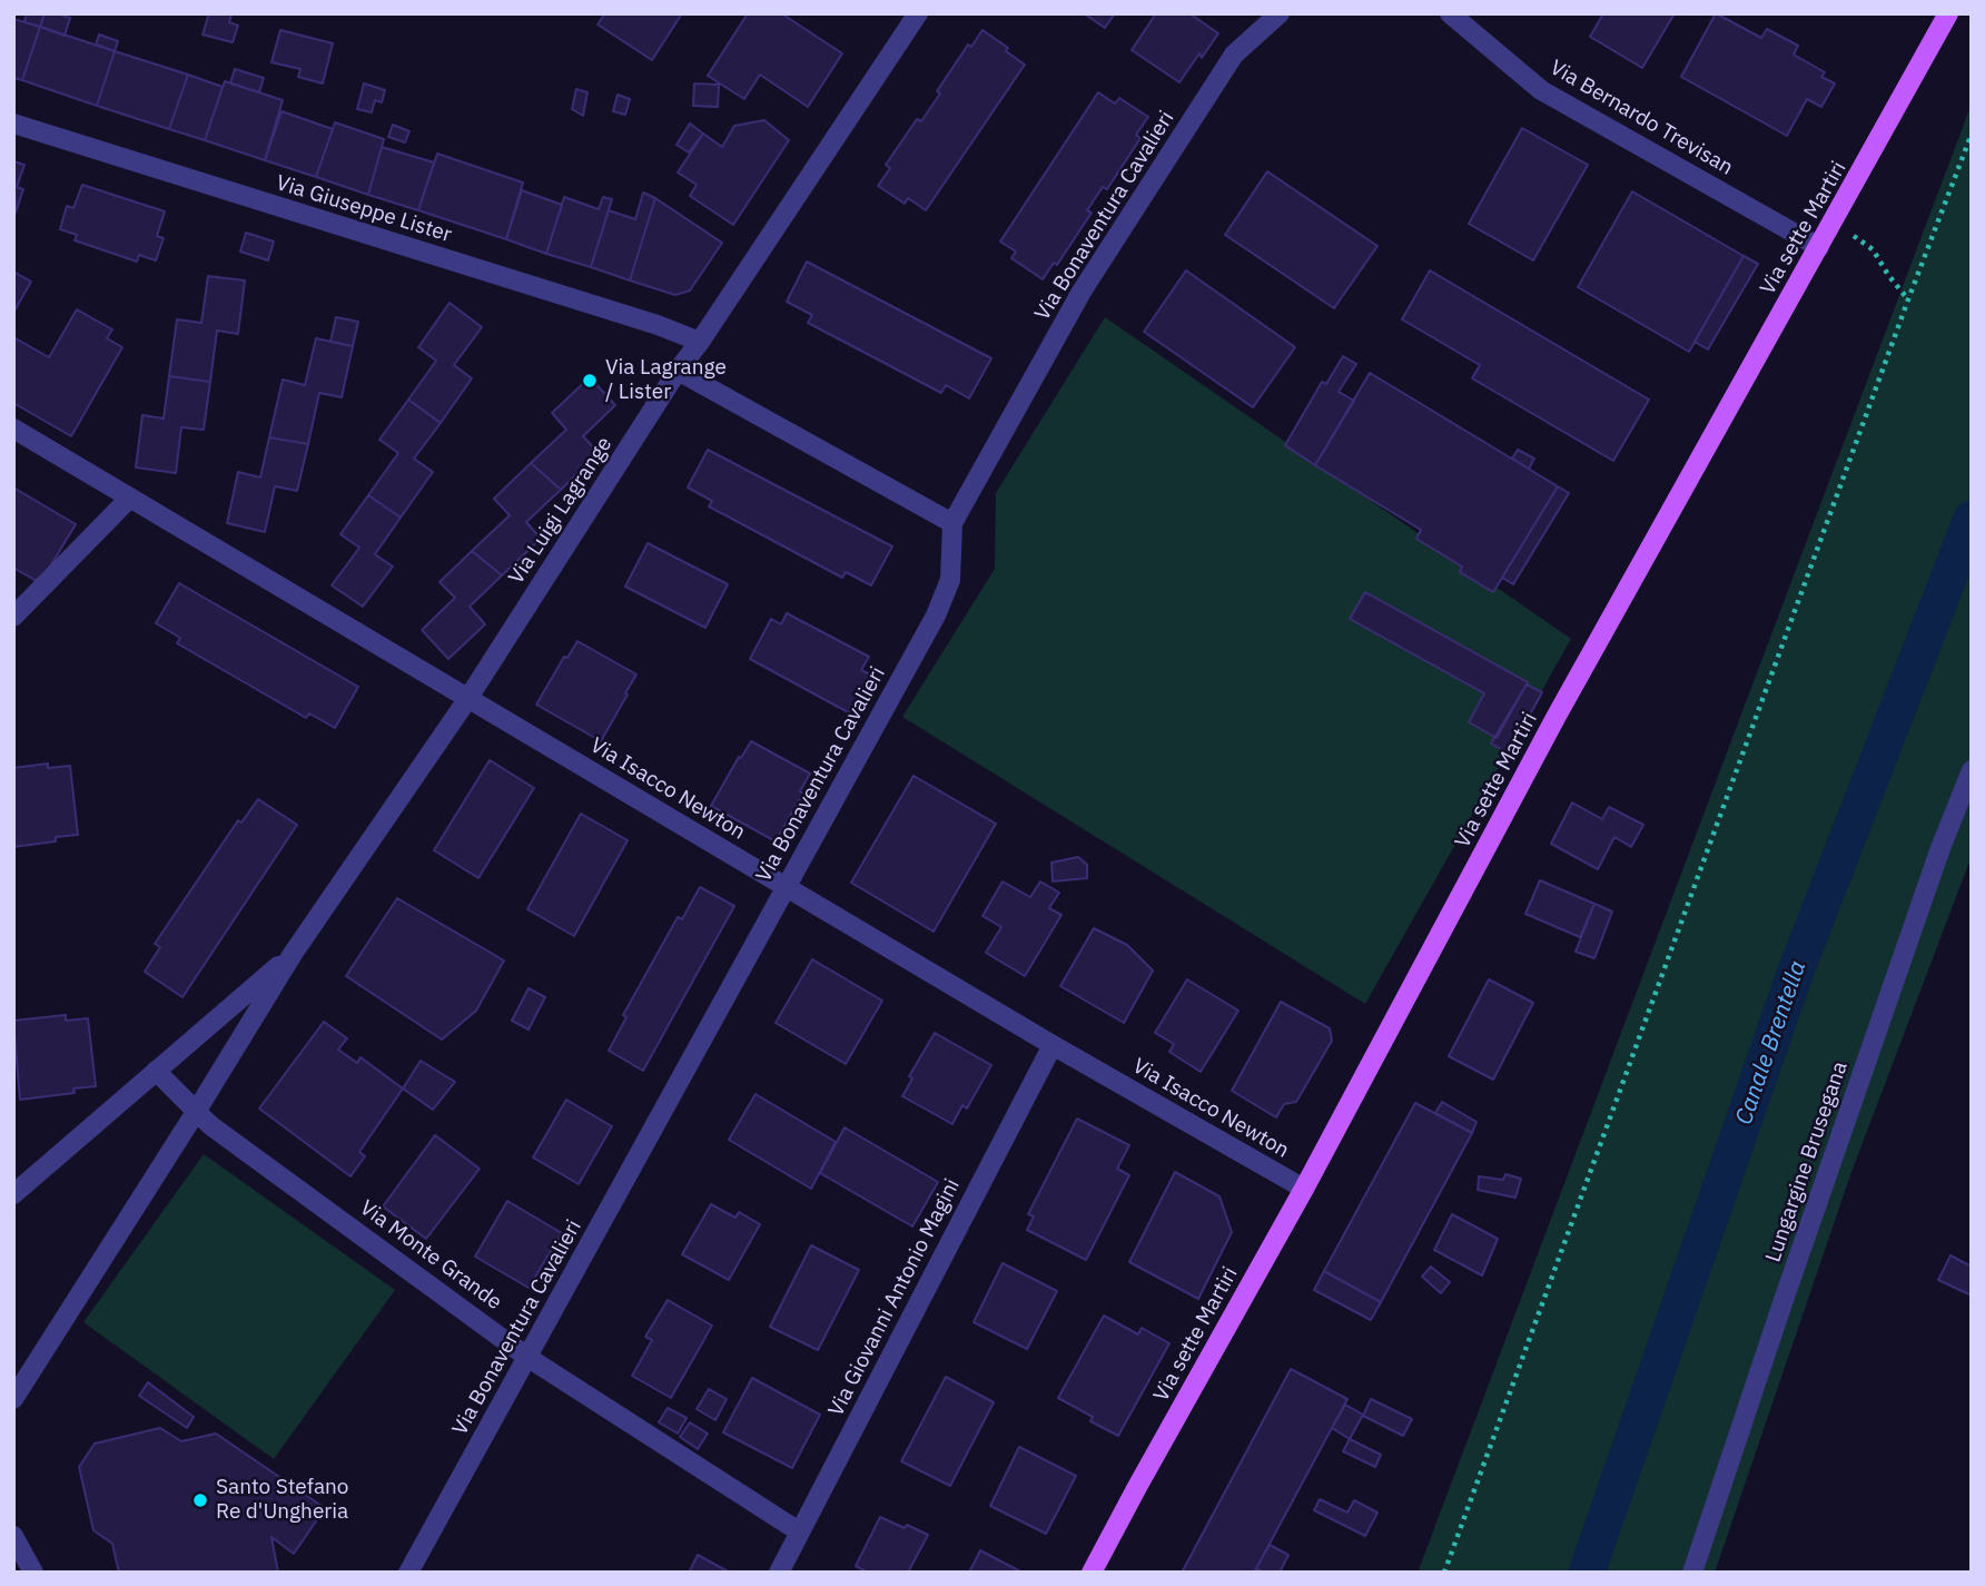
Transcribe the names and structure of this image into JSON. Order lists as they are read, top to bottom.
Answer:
{
  "streets": {
    "main road": ["Via sette Martiri"],
    "street": [
      "Via Bernardo Trevisan",
      "Via Giuseppe Lister",
      "Via Bonaventura Cavalieri",
      "Via Luigi Lagrange",
      "Via Isacco Newton",
      "Lungargine Brusegana",
      "Via Monte Grande",
      "Via Giovanni Antonio Magini"
    ]
  },
  "crossings": [
    ["Via Bernardo Trevisan", "Via sette Martiri"],
    ["Via Giuseppe Lister", "Via Luigi Lagrange"],
    ["Via Bonaventura Cavalieri", "Via Isacco Newton"],
    ["Via Bonaventura Cavalieri", "Via Monte Grande"],
    ["Via sette Martiri", "Via Isacco Newton"],
    ["Via Luigi Lagrange", "Via Isacco Newton"],
    ["Via Isacco Newton", "Via Giovanni Antonio Magini"],
    ["Via Monte Grande", "Via Giovanni Antonio Magini"]
  ],
  "water": ["Canale Brentella"],
  "places": ["Via Lagrange / Lister", "Santo Stefano Re d'Ungheria"]
}
